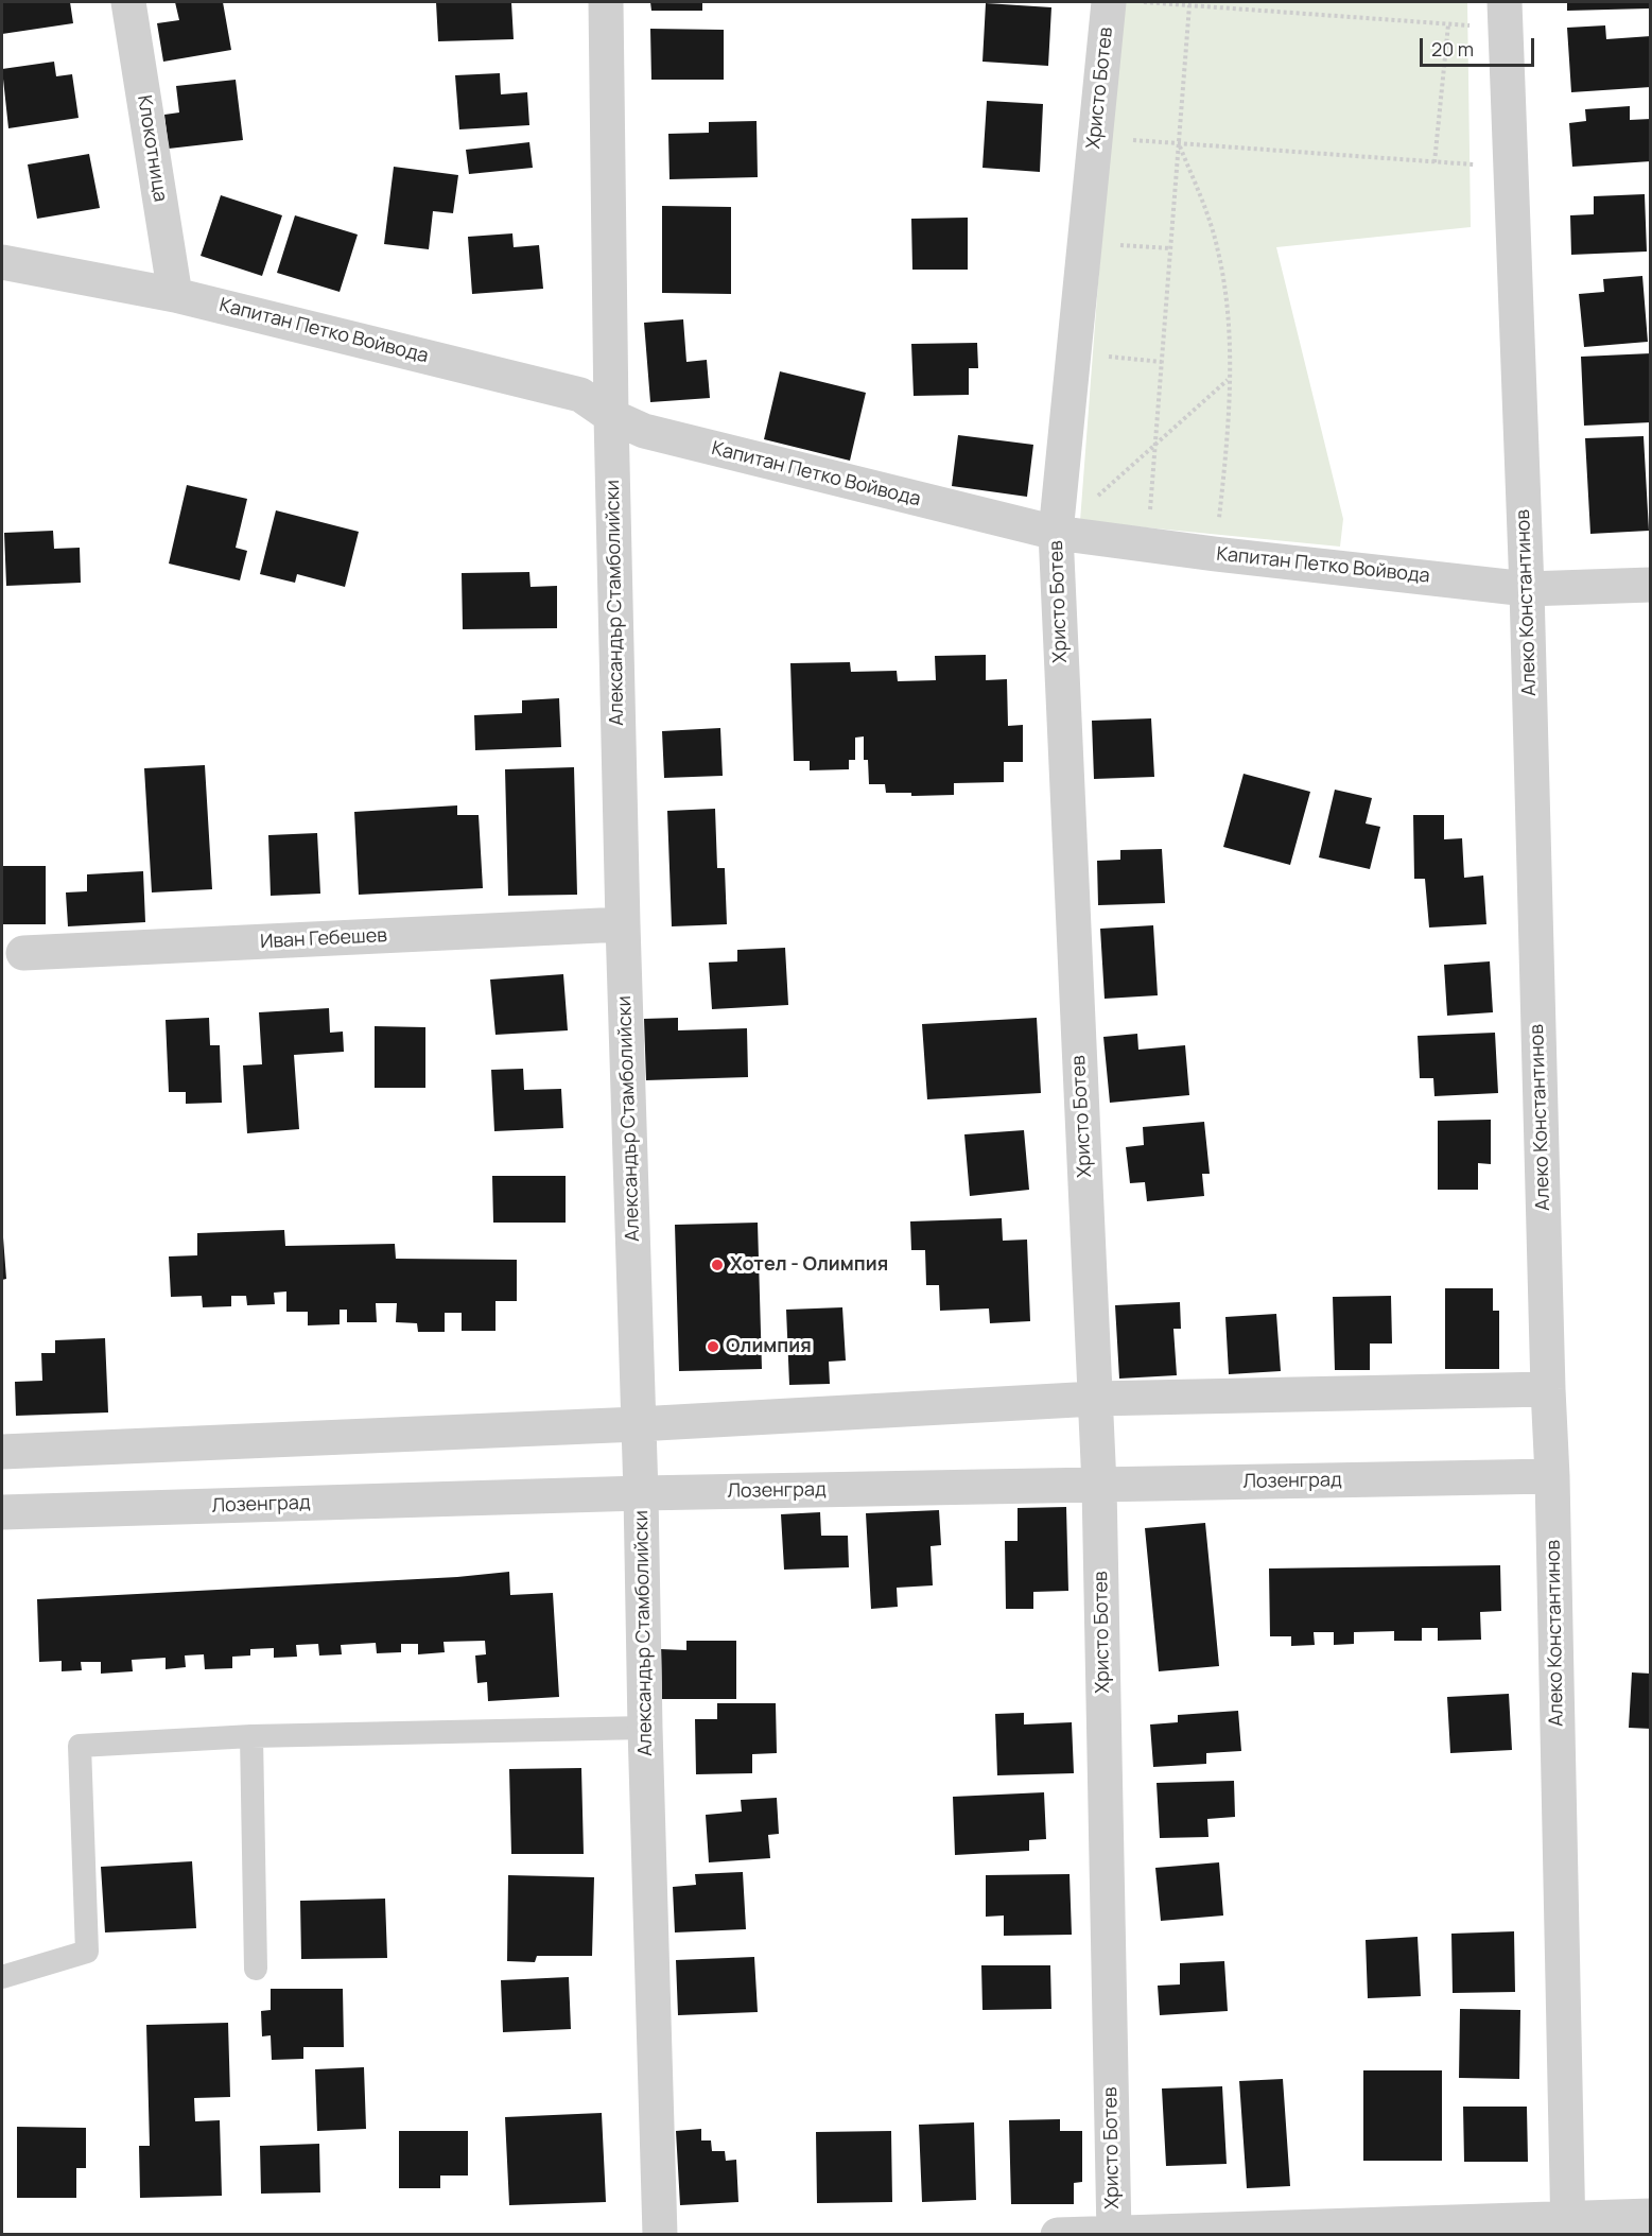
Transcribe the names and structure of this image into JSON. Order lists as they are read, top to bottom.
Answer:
{
  "streets": {
    "street": [
      "Христо Ботев",
      "Клокотница",
      "Капитан Петко Войвода",
      "Александър Стамболийски",
      "Алеко Константинов",
      "Иван Гебешев",
      "Лозенград"
    ]
  },
  "crossings": [
    ["Христо Ботев", "Капитан Петко Войвода"],
    ["Христо Ботев", "Лозенград"],
    ["Клокотница", "Капитан Петко Войвода"],
    ["Капитан Петко Войвода", "Александър Стамболийски"],
    ["Капитан Петко Войвода", "Алеко Константинов"],
    ["Александър Стамболийски", "Иван Гебешев"],
    ["Александър Стамболийски", "Лозенград"],
    ["Алеко Константинов", "Лозенград"]
  ],
  "places": ["Хотел - Олимпия", "Олимпия"],
  "scale_bar": "20 m"
}
